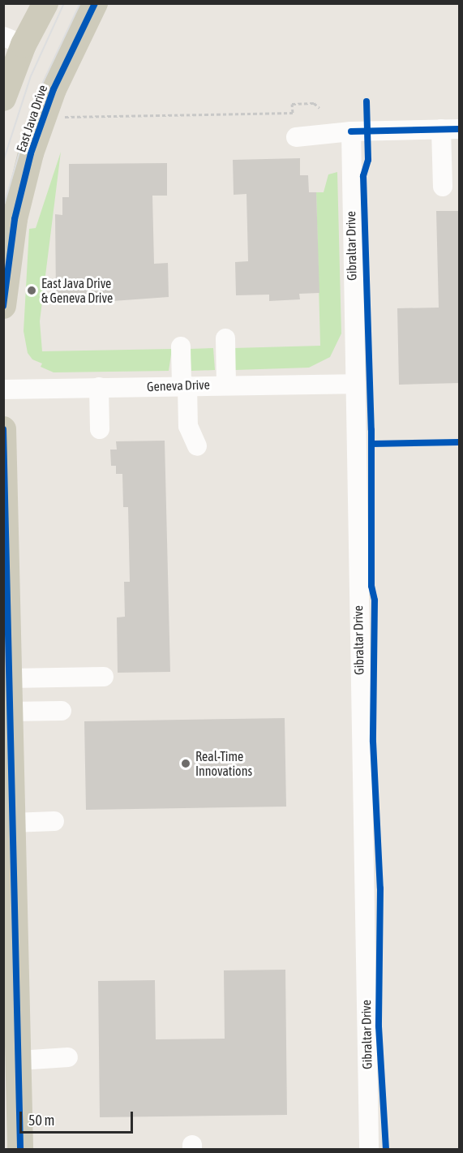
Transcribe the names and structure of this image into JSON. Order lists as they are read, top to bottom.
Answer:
{
  "streets": {
    "main road": ["East Java Drive"],
    "street": ["Gibraltar Drive", "Geneva Drive"]
  },
  "crossings": [
    ["Gibraltar Drive", "Geneva Drive"]
  ],
  "places": ["East Java Drive & Geneva Drive", "Real-Time Innovations"],
  "scale_bar": "50 m"
}
